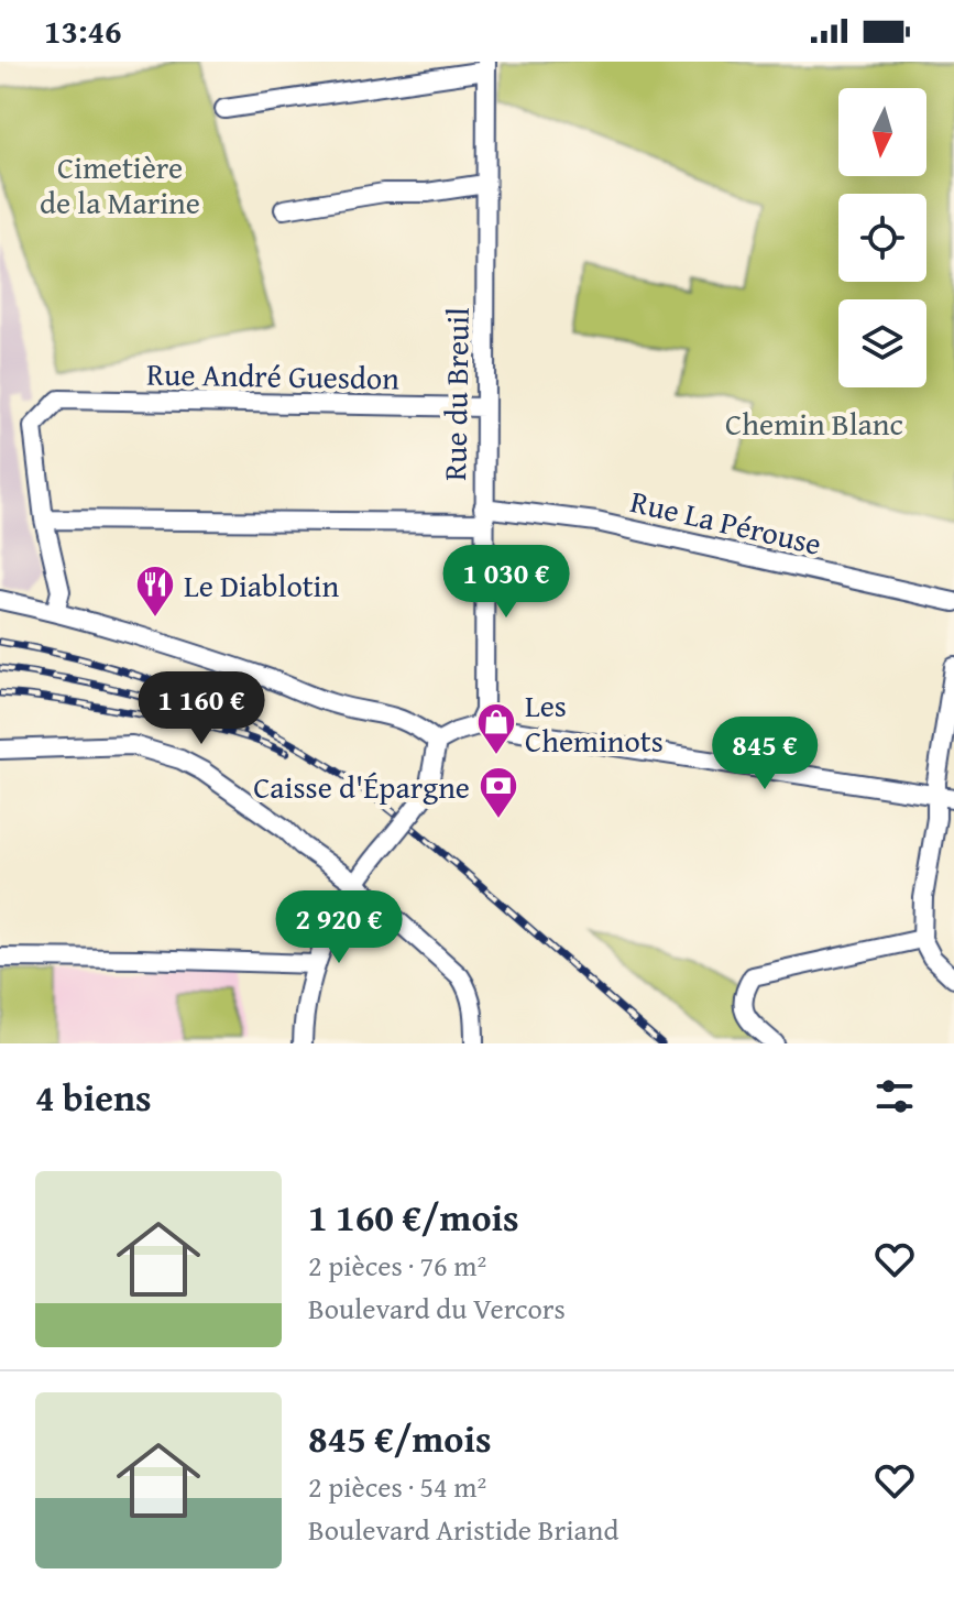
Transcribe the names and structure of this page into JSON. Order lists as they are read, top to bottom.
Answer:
{
  "streets": {
    "street": ["Rue André Guesdon", "Rue du Breuil", "Rue La Pérouse"]
  },
  "crossings": [
    ["Rue André Guesdon", "Rue du Breuil"],
    ["Rue André Guesdon", "Rue La Pérouse"],
    ["Rue du Breuil", "Rue La Pérouse"]
  ],
  "parks": ["Cimetière de la Marine", "Chemin Blanc"],
  "places": {
    "restaurant": ["Le Diablotin"],
    "shop": ["Les Cheminots"],
    "bank": ["Caisse d'Épargne"]
  },
  "north": "bottom",
  "page": {
    "status": "13:46",
    "price": [
      "1 030 €",
      "1 160 €",
      "845 €",
      "2 920 €"
    ],
    "heading": "4 biens",
    "list": [
      {
        "name": "1 160 €/mois",
        "note": "2 pièces · 76 m² · Boulevard du Vercors"
      },
      {
        "name": "845 €/mois",
        "note": "2 pièces · 54 m² · Boulevard Aristide Briand"
      }
    ]
  }
}
